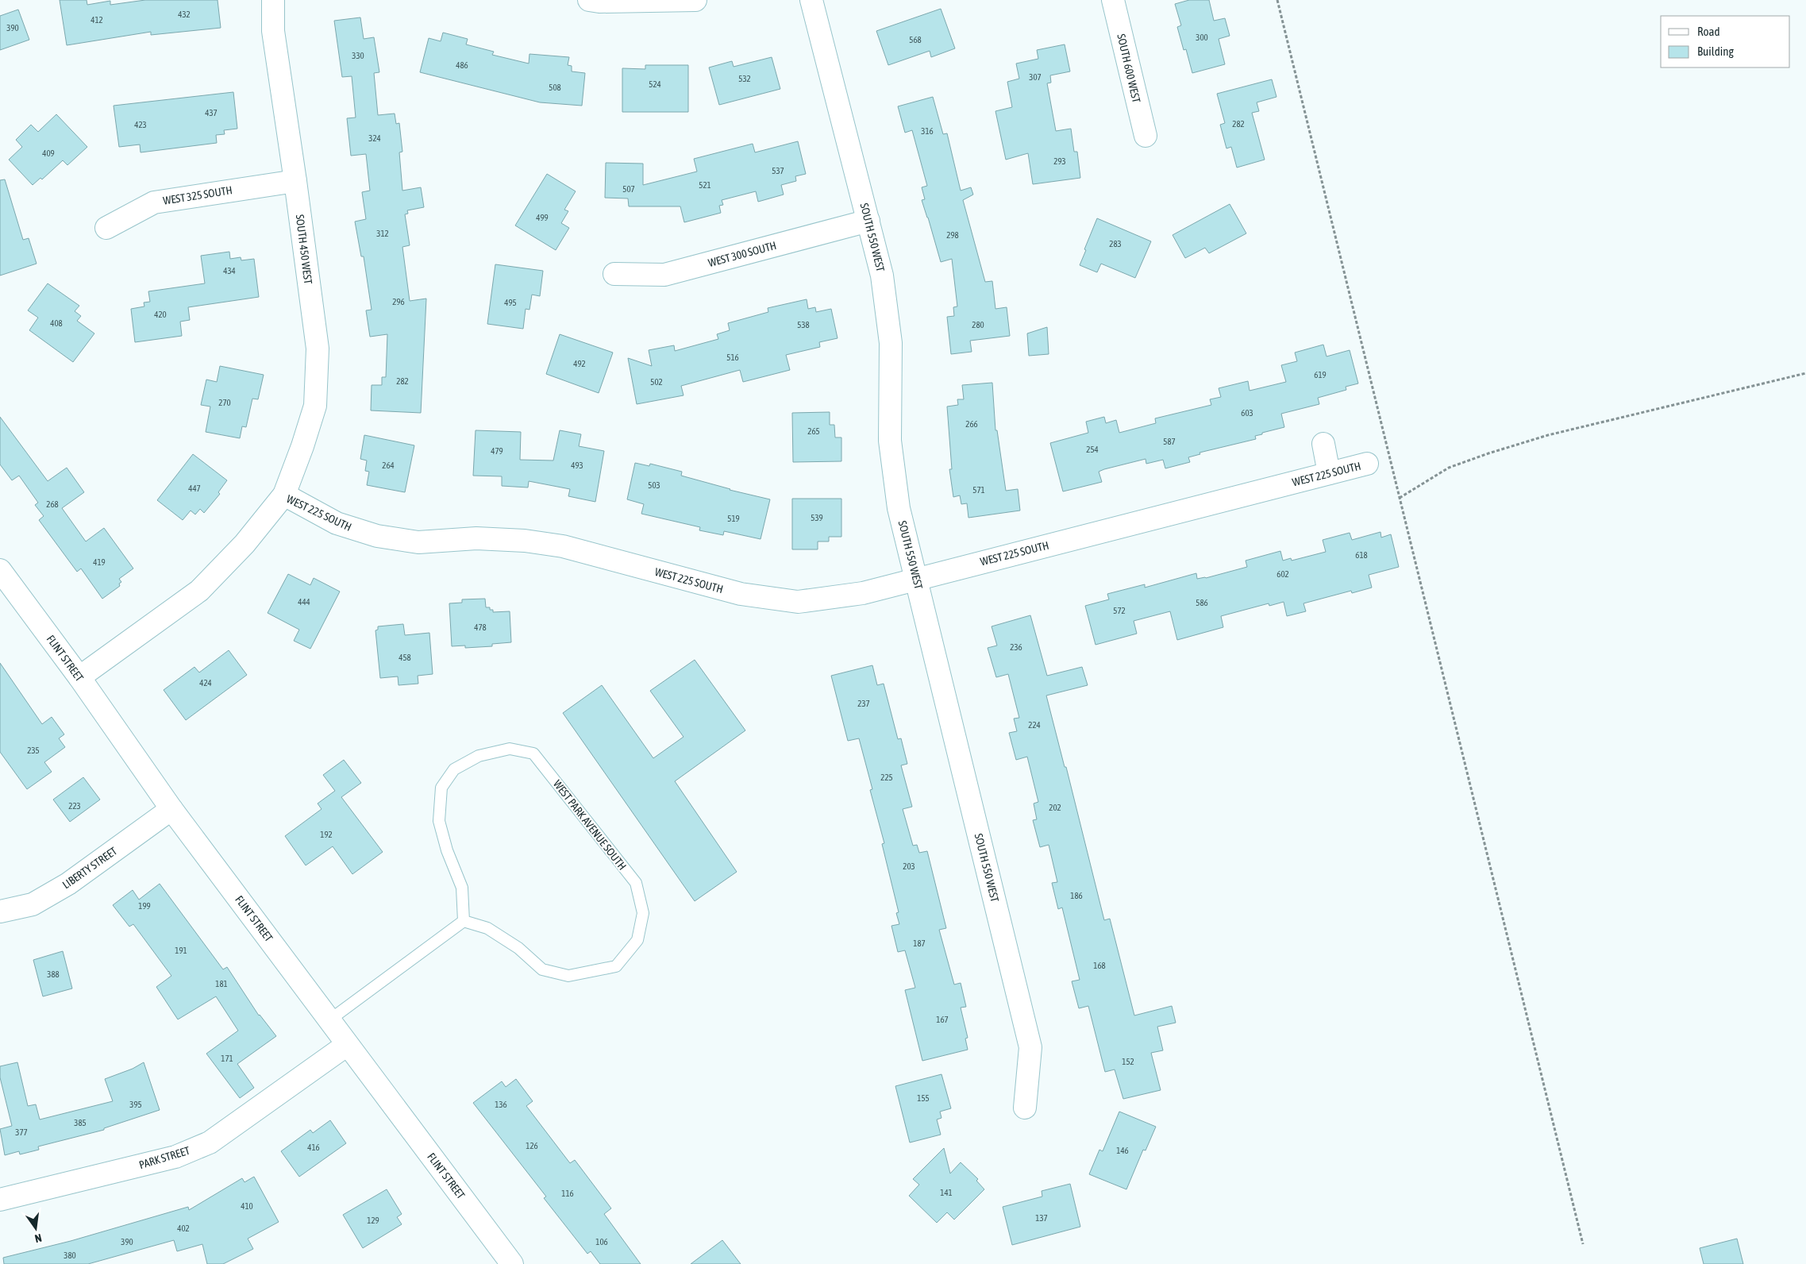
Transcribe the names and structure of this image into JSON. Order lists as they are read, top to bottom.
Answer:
{
  "streets": {
    "street": [
      "SOUTH 600 WEST",
      "WEST 325 SOUTH",
      "SOUTH 550 WEST",
      "SOUTH 450 WEST",
      "WEST 300 SOUTH",
      "WEST 225 SOUTH",
      "FLINT STREET",
      "LIBERTY STREET",
      "PARK STREET"
    ],
    "lane": ["WEST PARK AVENUE SOUTH"]
  },
  "crossings": [
    ["WEST 325 SOUTH", "SOUTH 450 WEST"],
    ["SOUTH 550 WEST", "WEST 300 SOUTH"],
    ["SOUTH 550 WEST", "WEST 225 SOUTH"],
    ["SOUTH 450 WEST", "WEST 225 SOUTH"],
    ["WEST 225 SOUTH", "FLINT STREET"],
    ["FLINT STREET", "LIBERTY STREET"],
    ["FLINT STREET", "PARK STREET"]
  ],
  "house_numbers": [
    "432",
    "412",
    "390",
    "300",
    "568",
    "330",
    "486",
    "307",
    "532",
    "524",
    "508",
    "437",
    "282",
    "423",
    "316",
    "324",
    "409",
    "293",
    "537",
    "521",
    "507",
    "499",
    "312",
    "298",
    "283",
    "434",
    "296",
    "495",
    "420",
    "408",
    "538",
    "280",
    "516",
    "492",
    "619",
    "282",
    "502",
    "270",
    "603",
    "266",
    "265",
    "587",
    "254",
    "479",
    "264",
    "493",
    "503",
    "447",
    "571",
    "268",
    "539",
    "519",
    "618",
    "419",
    "602",
    "444",
    "586",
    "572",
    "478",
    "236",
    "458",
    "424",
    "237",
    "224",
    "235",
    "225",
    "223",
    "202",
    "192",
    "203",
    "186",
    "199",
    "187",
    "191",
    "168",
    "388",
    "181",
    "167",
    "171",
    "152",
    "155",
    "395",
    "136",
    "385",
    "377",
    "126",
    "416",
    "146",
    "141",
    "116",
    "410",
    "137",
    "129",
    "402",
    "390",
    "106",
    "380"
  ],
  "legend": ["Road", "Building"],
  "north": "bottom"
}
